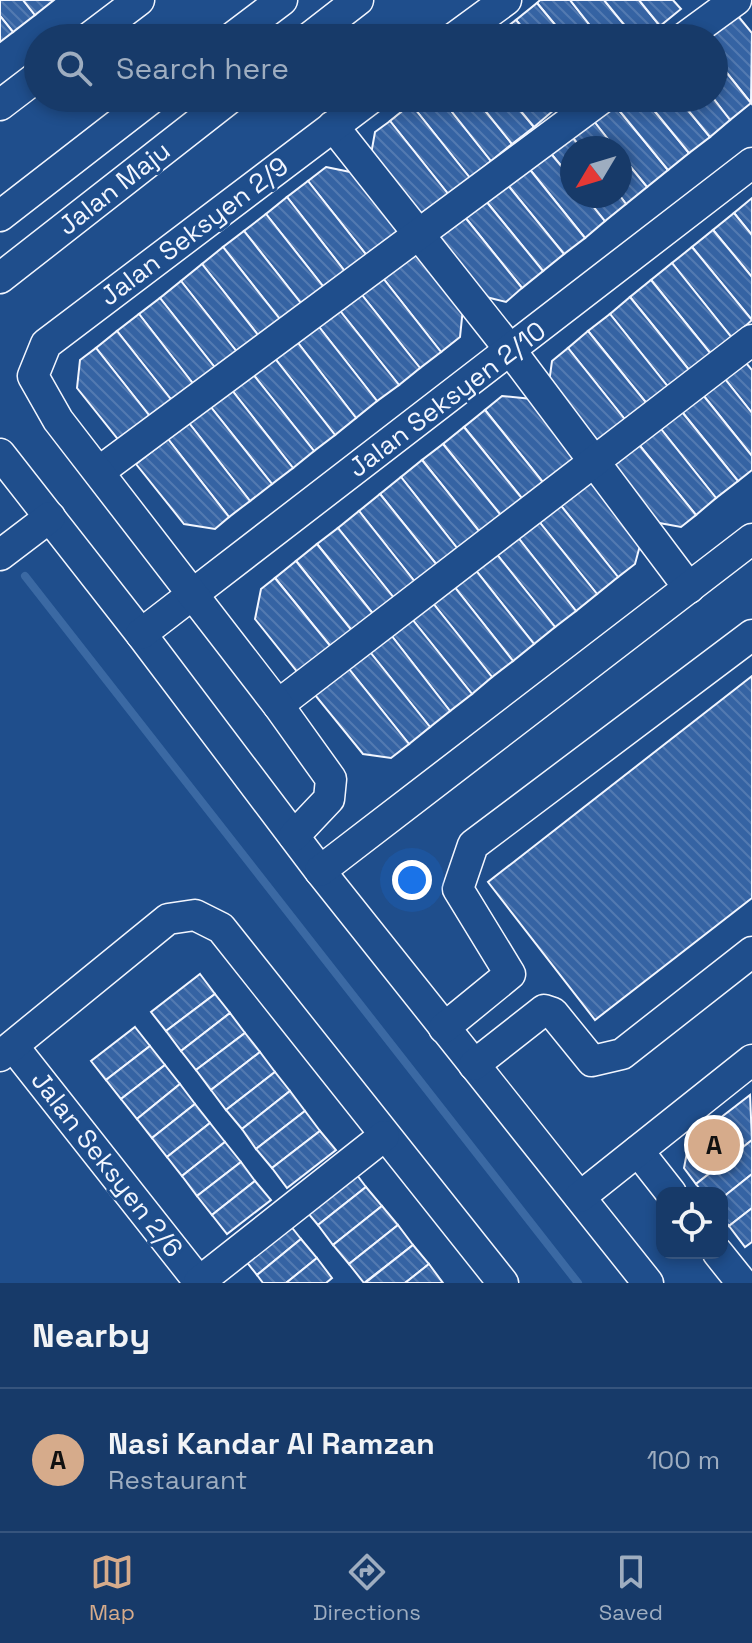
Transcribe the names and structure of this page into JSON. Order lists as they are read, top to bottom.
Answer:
{
  "streets": {
    "street": [
      "Jalan Maju",
      "Jalan Seksyen 2/9",
      "Jalan Seksyen 2/10",
      "Jalan Seksyen 2/6"
    ]
  },
  "north": "bottom left",
  "page": {
    "search": "Search here",
    "pins": "A",
    "heading": "Nearby",
    "list": [
      {
        "mark": "A",
        "name": "Nasi Kandar Al Ramzan",
        "note": "Restaurant",
        "value": "100 m"
      }
    ],
    "nav": ["Map", "Directions", "Saved"]
  }
}
